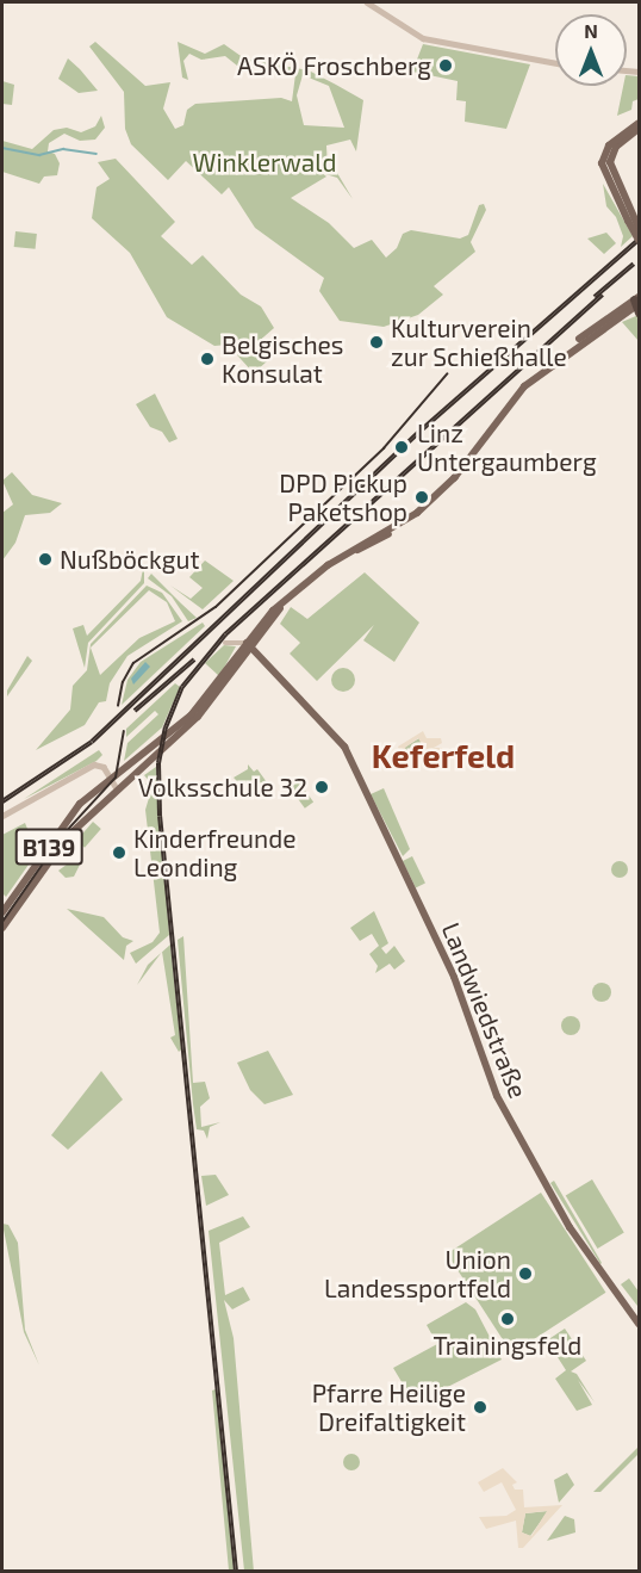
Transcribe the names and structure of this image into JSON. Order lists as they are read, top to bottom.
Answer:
{
  "streets": {
    "main road": ["B139", "Landwiedstraße"]
  },
  "crossings": [
    ["B139", "Landwiedstraße"]
  ],
  "districts": ["Keferfeld"],
  "parks": ["Winklerwald"],
  "places": [
    "ASKÖ Froschberg",
    "Kulturverein zur Schießhalle",
    "Belgisches Konsulat",
    "Linz Untergaumberg",
    "DPD Pickup Paketshop",
    "Nußböckgut",
    "Volksschule 32",
    "Kinderfreunde Leonding",
    "Union Landessportfeld",
    "Trainingsfeld",
    "Pfarre Heilige Dreifaltigkeit"
  ],
  "north": "top"
}
